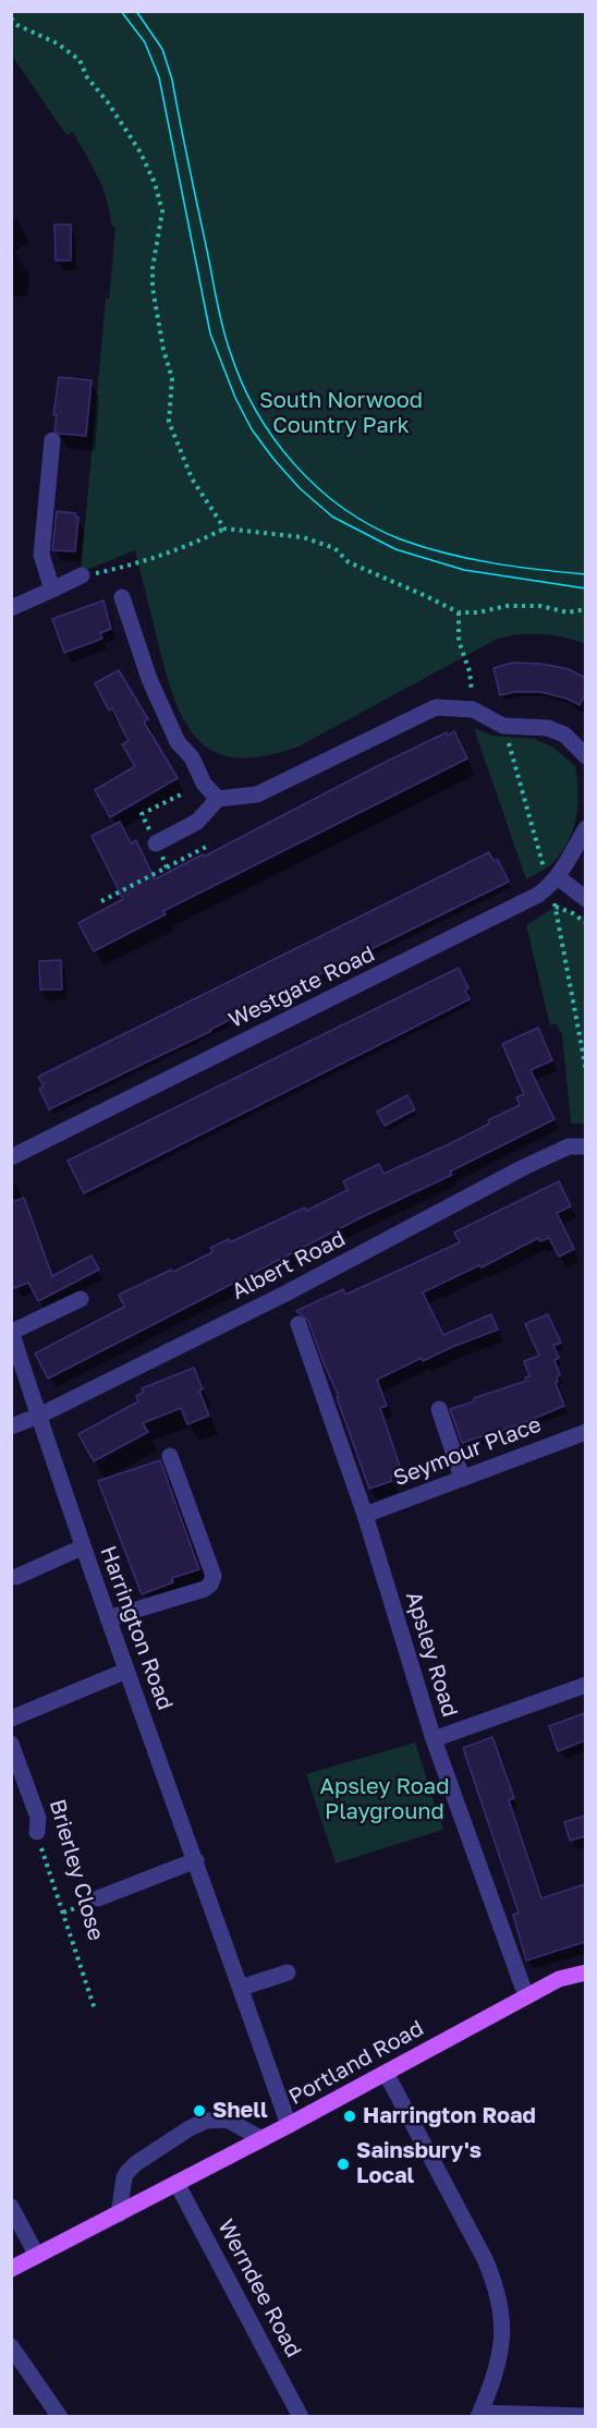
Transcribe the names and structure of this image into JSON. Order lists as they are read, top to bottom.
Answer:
{
  "streets": {
    "main road": ["Portland Road"],
    "street": [
      "Westgate Road",
      "Albert Road",
      "Seymour Place",
      "Harrington Road",
      "Apsley Road",
      "Brierley Close",
      "Werndee Road"
    ]
  },
  "crossings": [
    ["Albert Road", "Harrington Road"],
    ["Seymour Place", "Apsley Road"],
    ["Harrington Road", "Portland Road"],
    ["Apsley Road", "Portland Road"],
    ["Portland Road", "Werndee Road"]
  ],
  "parks": ["South Norwood Country Park", "Apsley Road Playground"],
  "places": ["Shell", "Harrington Road", "Sainsbury's Local"]
}
